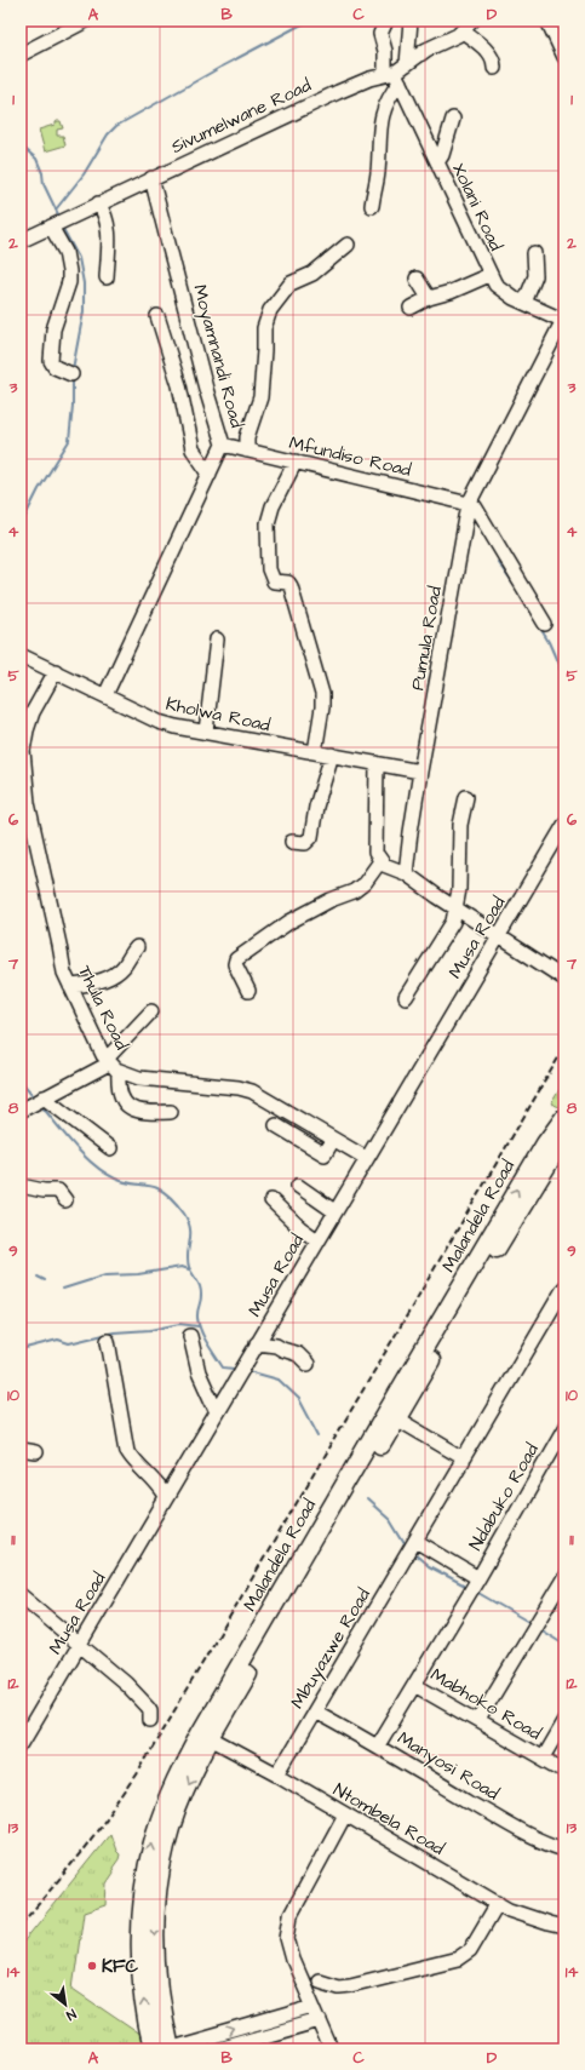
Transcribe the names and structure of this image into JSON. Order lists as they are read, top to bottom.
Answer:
{
  "streets": {
    "main road": ["Malandela Road"],
    "street": [
      "Sivumelwane Road",
      "Xolani Road",
      "Moyamnandi Road",
      "Mfundiso Road",
      "Pumula Road",
      "Kholwa Road",
      "Musa Road",
      "Thula Road",
      "Ndabuko Road",
      "Mbuyazwe Road",
      "Mabhoko Road",
      "Manyosi Road",
      "Ntombela Road"
    ]
  },
  "crossings": [
    ["Sivumelwane Road", "Xolani Road"],
    ["Sivumelwane Road", "Moyamnandi Road"],
    ["Xolani Road", "Pumula Road"],
    ["Moyamnandi Road", "Mfundiso Road"],
    ["Moyamnandi Road", "Kholwa Road"],
    ["Mfundiso Road", "Pumula Road"],
    ["Pumula Road", "Kholwa Road"],
    ["Kholwa Road", "Thula Road"],
    ["Musa Road", "Thula Road"],
    ["Malandela Road", "Ntombela Road"],
    ["Ndabuko Road", "Mabhoko Road"],
    ["Ndabuko Road", "Manyosi Road"],
    ["Mbuyazwe Road", "Manyosi Road"],
    ["Mbuyazwe Road", "Ntombela Road"]
  ],
  "places": ["KFC"],
  "north": "bottom right",
  "grid": {
    "columns": [
      "A",
      "B",
      "C",
      "D"
    ],
    "rows": [
      "1",
      "2",
      "3",
      "4",
      "5",
      "6",
      "7",
      "8",
      "9",
      "10",
      "11",
      "12",
      "13",
      "14"
    ]
  }
}
